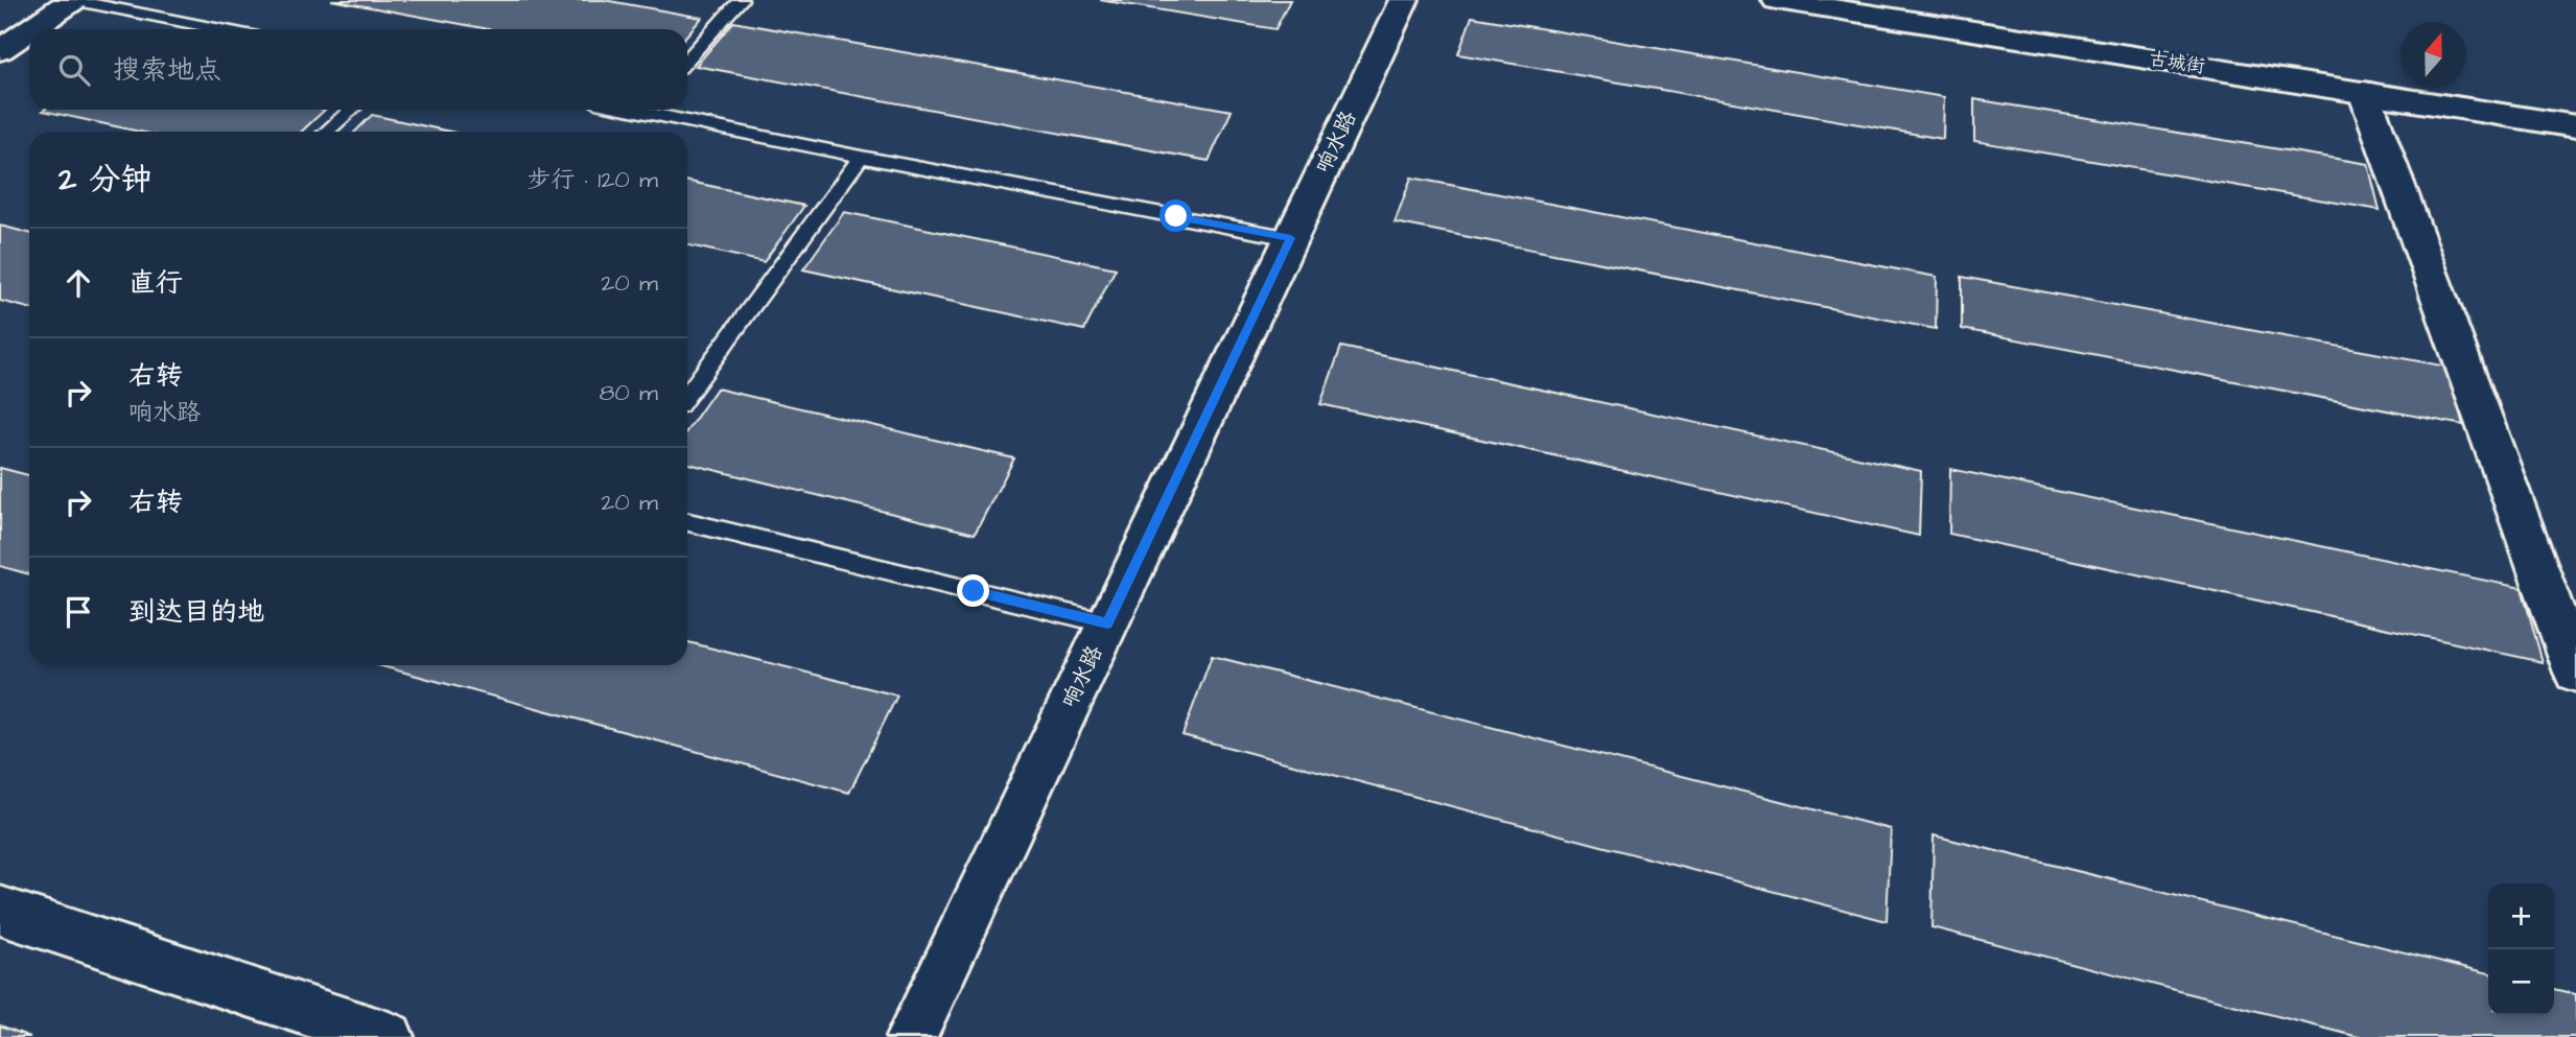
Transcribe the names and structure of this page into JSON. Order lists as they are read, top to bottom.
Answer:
{
  "streets": {
    "street": ["古城街", "响水路"]
  },
  "north": "top",
  "page": {
    "search": "搜索地点",
    "heading": ["2 分钟", "步行 · 120 m"],
    "list": [
      ["直行", "20 m"],
      ["右转", "响水路", "80 m"],
      ["右转", "20 m"],
      "到达目的地"
    ],
    "map_buttons": ["+", "−"]
  }
}
